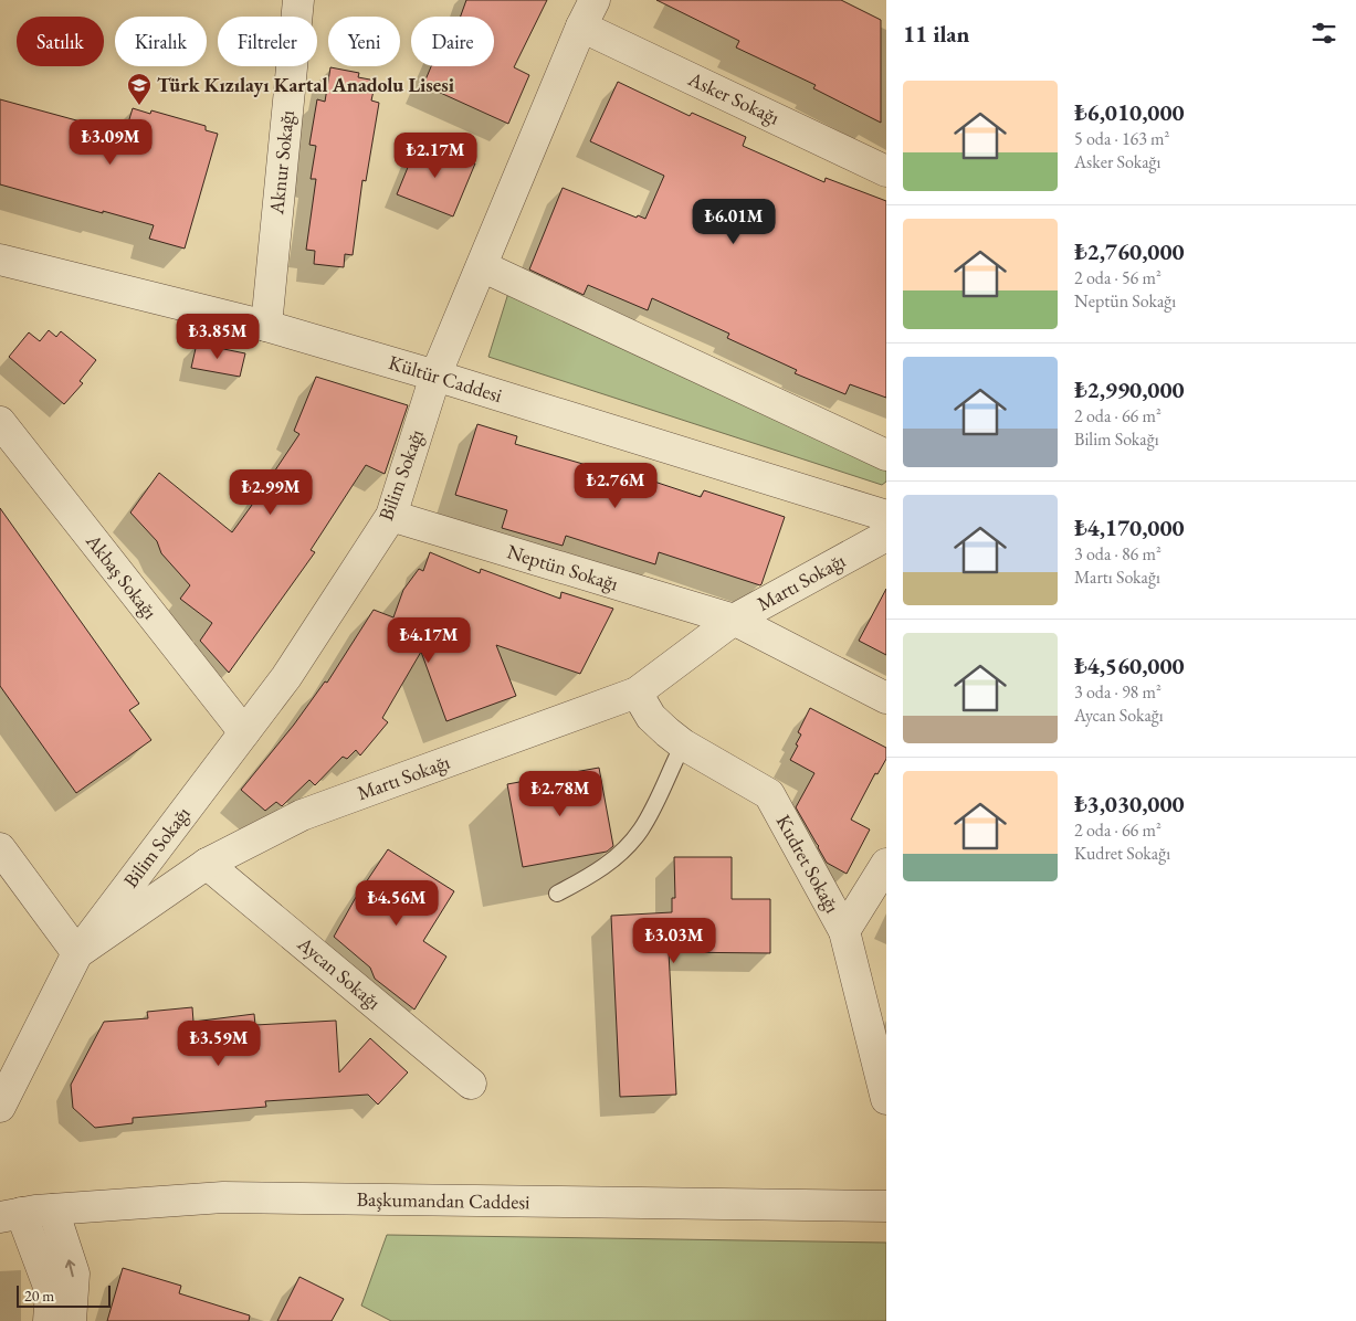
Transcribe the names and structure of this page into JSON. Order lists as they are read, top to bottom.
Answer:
{
  "streets": {
    "street": [
      "Asker Sokağı",
      "Aknur Sokağı",
      "Kültür Caddesi",
      "Bilim Sokağı",
      "Neptün Sokağı",
      "Akbaş Sokağı",
      "Martı Sokağı",
      "Kudret Sokağı",
      "Aycan Sokağı",
      "Başkumandan Caddesi"
    ]
  },
  "crossings": [
    ["Asker Sokağı", "Bilim Sokağı"],
    ["Aknur Sokağı", "Kültür Caddesi"],
    ["Kültür Caddesi", "Bilim Sokağı"],
    ["Bilim Sokağı", "Neptün Sokağı"],
    ["Bilim Sokağı", "Akbaş Sokağı"],
    ["Bilim Sokağı", "Martı Sokağı"],
    ["Neptün Sokağı", "Martı Sokağı"],
    ["Martı Sokağı", "Kudret Sokağı"],
    ["Martı Sokağı", "Aycan Sokağı"]
  ],
  "places": {
    "school or university": ["Türk Kızılayı Kartal Anadolu Lisesi"]
  },
  "scale_bar": "20 m",
  "page": {
    "heading": "11 ilan",
    "chip": [
      "Satılık",
      "Kiralık",
      "Filtreler",
      "Yeni",
      "Daire"
    ],
    "list": [
      {
        "name": "₺6,010,000",
        "note": "5 oda · 163 m² · Asker Sokağı"
      },
      {
        "name": "₺2,760,000",
        "note": "2 oda · 56 m² · Neptün Sokağı"
      },
      {
        "name": "₺2,990,000",
        "note": "2 oda · 66 m² · Bilim Sokağı"
      },
      {
        "name": "₺4,170,000",
        "note": "3 oda · 86 m² · Martı Sokağı"
      },
      {
        "name": "₺4,560,000",
        "note": "3 oda · 98 m² · Aycan Sokağı"
      },
      {
        "name": "₺3,030,000",
        "note": "2 oda · 66 m² · Kudret Sokağı"
      }
    ],
    "price": [
      "₺3.09M",
      "₺2.17M",
      "₺6.01M",
      "₺3.85M",
      "₺2.76M",
      "₺2.99M",
      "₺4.17M",
      "₺2.78M",
      "₺4.56M",
      "₺3.03M",
      "₺3.59M"
    ],
    "scale": "20 m"
  }
}
